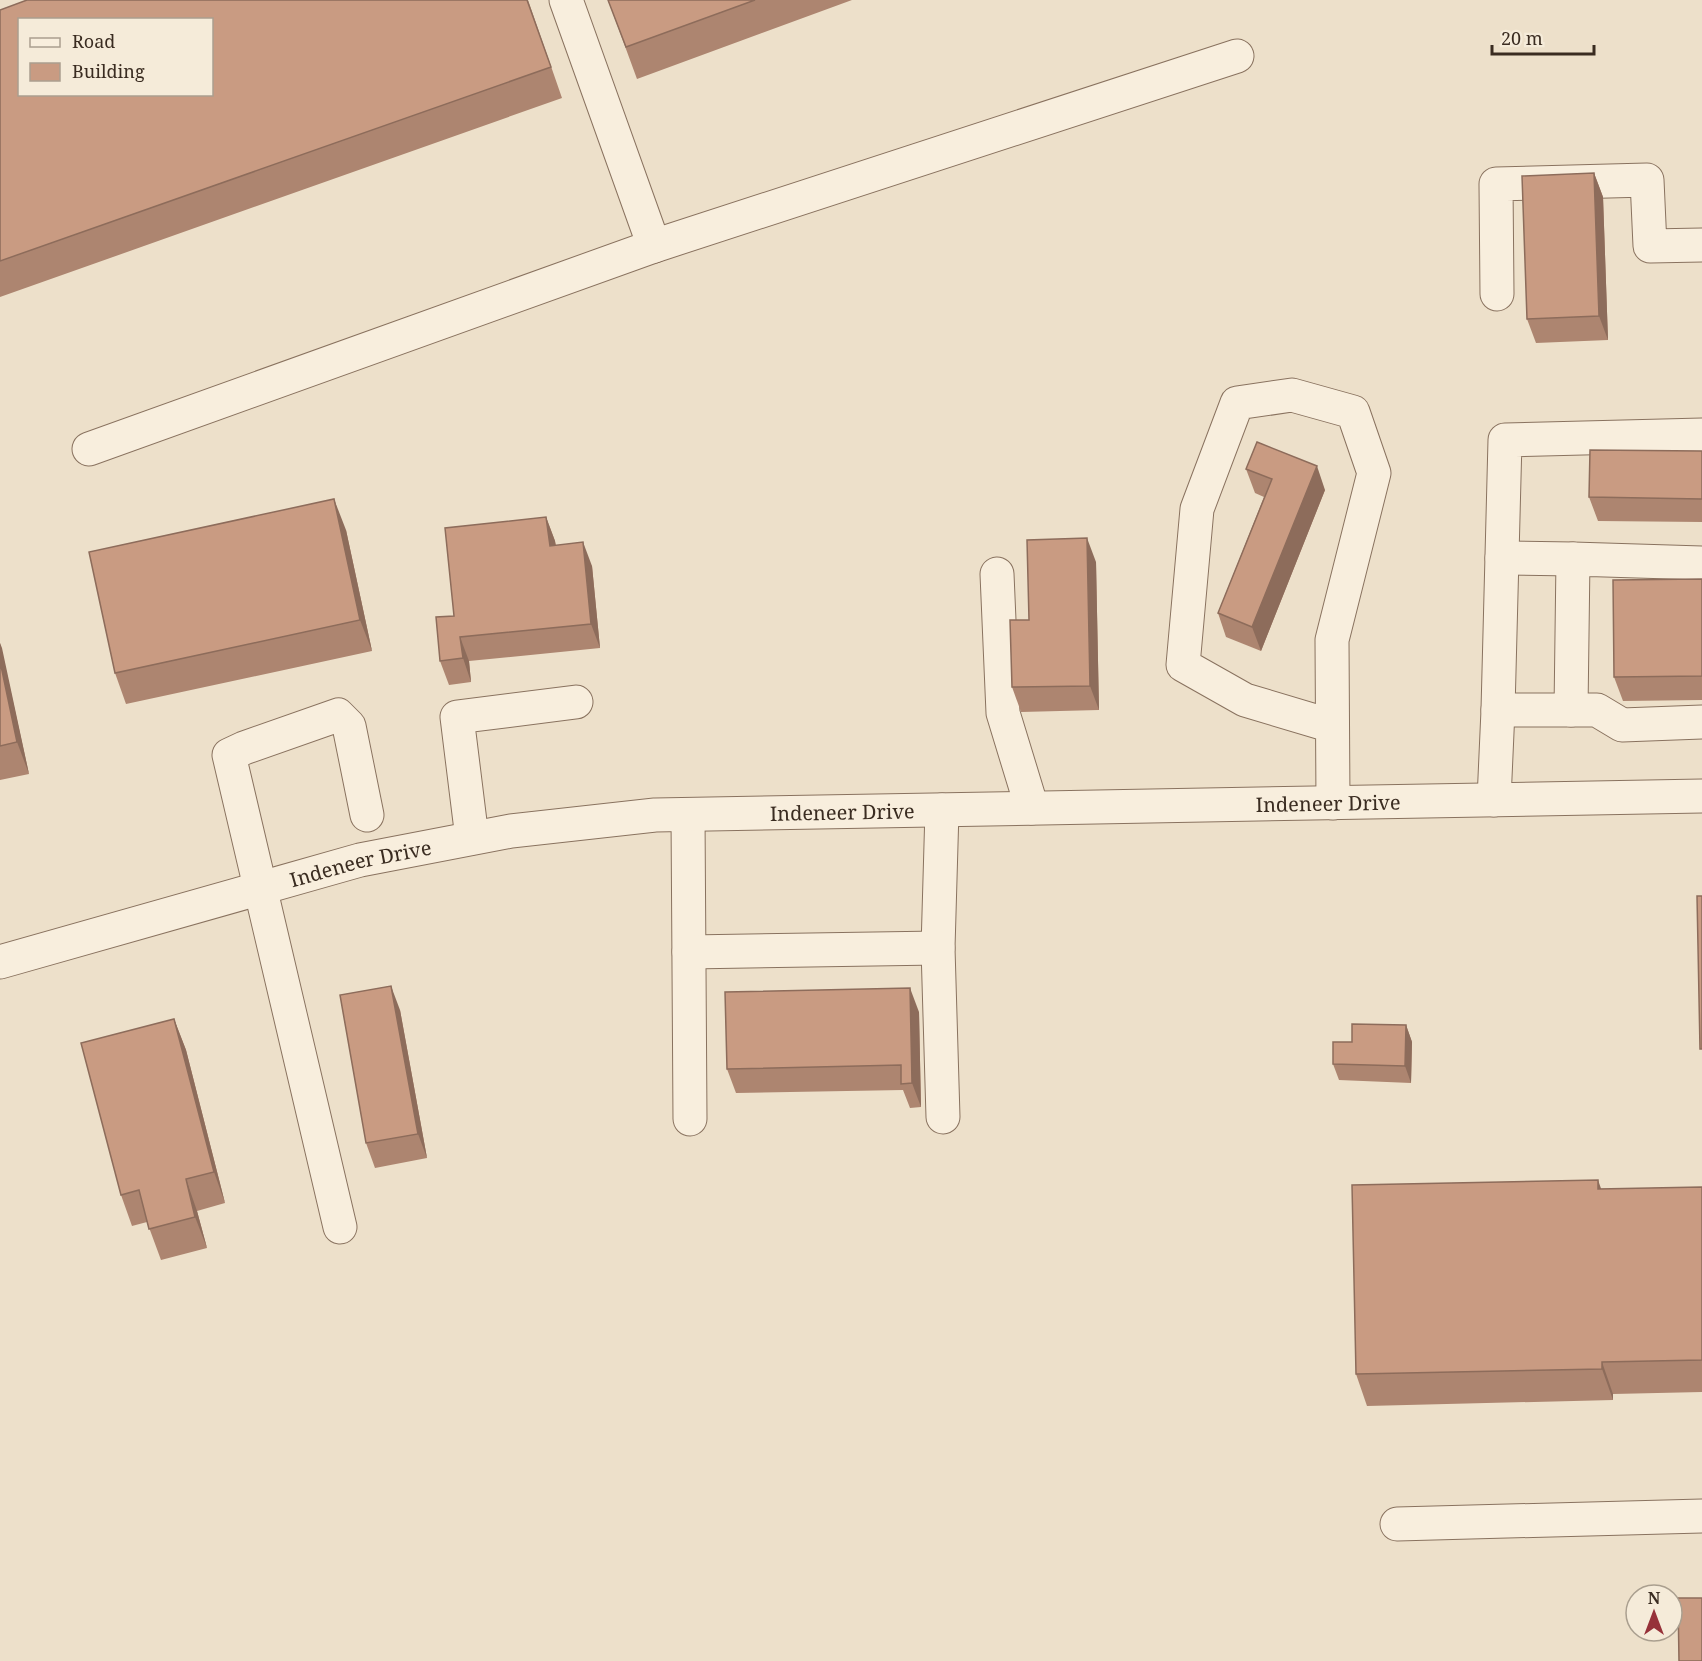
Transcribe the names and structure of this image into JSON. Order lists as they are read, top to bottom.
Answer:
{
  "streets": {
    "street": ["Indeneer Drive"]
  },
  "legend": ["Road", "Building"],
  "scale_bar": "20 m",
  "north": "top"
}
